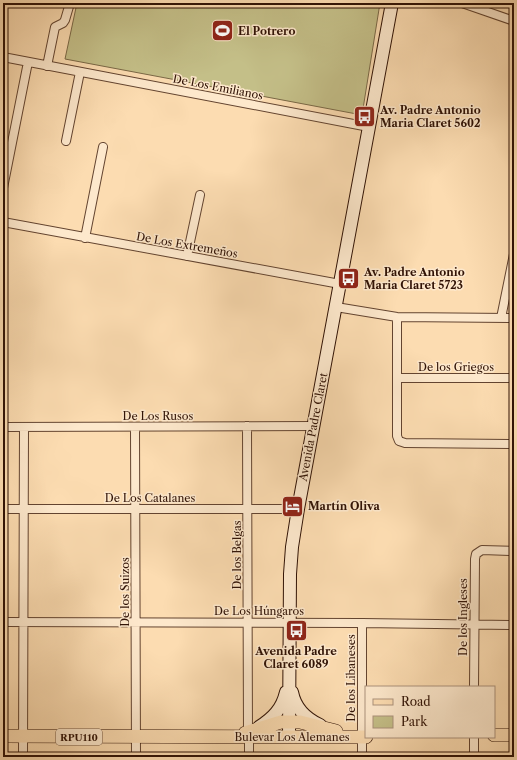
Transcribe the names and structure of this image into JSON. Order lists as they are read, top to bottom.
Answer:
{
  "streets": {
    "main road": ["Avenida Padre Claret", "RPU110", "Bulevar Los Alemanes"],
    "street": [
      "De Los Emilianos",
      "De Los Extremeños",
      "De los Griegos",
      "De Los Rusos",
      "De Los Catalanes",
      "De los Belgas",
      "De los Suizos",
      "De Los Húngaros",
      "De los Ingleses",
      "De los Libaneses"
    ]
  },
  "crossings": [
    ["De Los Emilianos", "Avenida Padre Claret"],
    ["De Los Extremeños", "Avenida Padre Claret"],
    ["De Los Rusos", "Avenida Padre Claret"],
    ["De Los Rusos", "De los Belgas"],
    ["De Los Rusos", "De los Suizos"],
    ["Avenida Padre Claret", "De Los Catalanes"],
    ["Avenida Padre Claret", "De Los Húngaros"],
    ["Avenida Padre Claret", "Bulevar Los Alemanes"],
    ["De Los Catalanes", "De los Belgas"],
    ["De Los Catalanes", "De los Suizos"],
    ["De los Belgas", "De Los Húngaros"],
    ["De los Belgas", "Bulevar Los Alemanes"],
    ["De los Suizos", "De Los Húngaros"],
    ["De los Suizos", "Bulevar Los Alemanes"],
    ["De Los Húngaros", "De los Ingleses"],
    ["De Los Húngaros", "De los Libaneses"],
    ["De los Libaneses", "Bulevar Los Alemanes"]
  ],
  "places": {
    "sports": ["El Potrero"],
    "bus stop": ["Av. Padre Antonio Maria Claret 5602", "Av. Padre Antonio Maria Claret 5723", "Avenida Padre Claret 6089"],
    "hotel": ["Martín Oliva"]
  },
  "legend": ["Road", "Park"]
}
